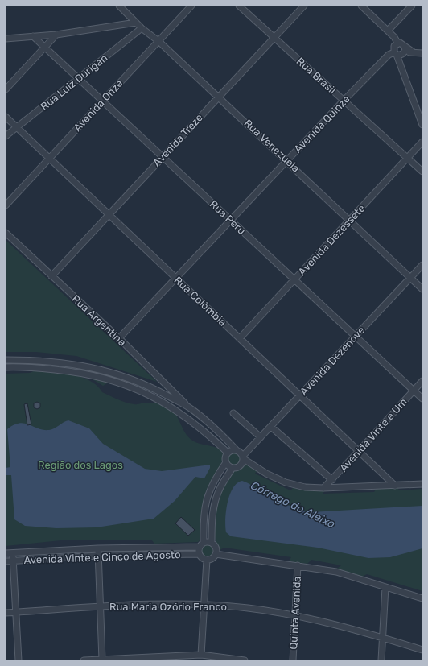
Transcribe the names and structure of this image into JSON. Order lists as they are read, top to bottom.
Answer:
{
  "streets": {
    "street": [
      "Rua Brasil",
      "Rua Luiz Durigan",
      "Avenida Onze",
      "Avenida Quinze",
      "Avenida Treze",
      "Rua Venezuela",
      "Rua Peru",
      "Avenida Dezessete",
      "Rua Colômbia",
      "Rua Argentina",
      "Avenida Dezenove",
      "Avenida Vinte e Um",
      "Avenida Vinte e Cinco de Agosto",
      "Rua Maria Ozório Franco",
      "Quinta Avenida"
    ]
  },
  "crossings": [
    ["Rua Brasil", "Avenida Quinze"],
    ["Rua Brasil", "Avenida Treze"],
    ["Rua Brasil", "Avenida Dezessete"],
    ["Rua Luiz Durigan", "Rua Venezuela"],
    ["Rua Luiz Durigan", "Rua Peru"],
    ["Rua Luiz Durigan", "Rua Colômbia"],
    ["Avenida Onze", "Rua Venezuela"],
    ["Avenida Onze", "Rua Peru"],
    ["Avenida Onze", "Rua Colômbia"],
    ["Avenida Quinze", "Rua Venezuela"],
    ["Avenida Quinze", "Rua Peru"],
    ["Avenida Quinze", "Rua Colômbia"],
    ["Avenida Quinze", "Rua Argentina"],
    ["Avenida Treze", "Rua Venezuela"],
    ["Avenida Treze", "Rua Peru"],
    ["Avenida Treze", "Rua Colômbia"],
    ["Avenida Treze", "Rua Argentina"],
    ["Rua Venezuela", "Avenida Dezessete"],
    ["Rua Venezuela", "Avenida Dezenove"],
    ["Rua Peru", "Avenida Dezessete"],
    ["Rua Peru", "Avenida Dezenove"],
    ["Rua Peru", "Avenida Vinte e Um"],
    ["Avenida Dezessete", "Rua Colômbia"],
    ["Rua Colômbia", "Avenida Dezenove"],
    ["Rua Colômbia", "Avenida Vinte e Um"],
    ["Rua Maria Ozório Franco", "Quinta Avenida"]
  ],
  "water": ["Córrego do Aleixo"],
  "parks": ["Região dos Lagos"]
}
